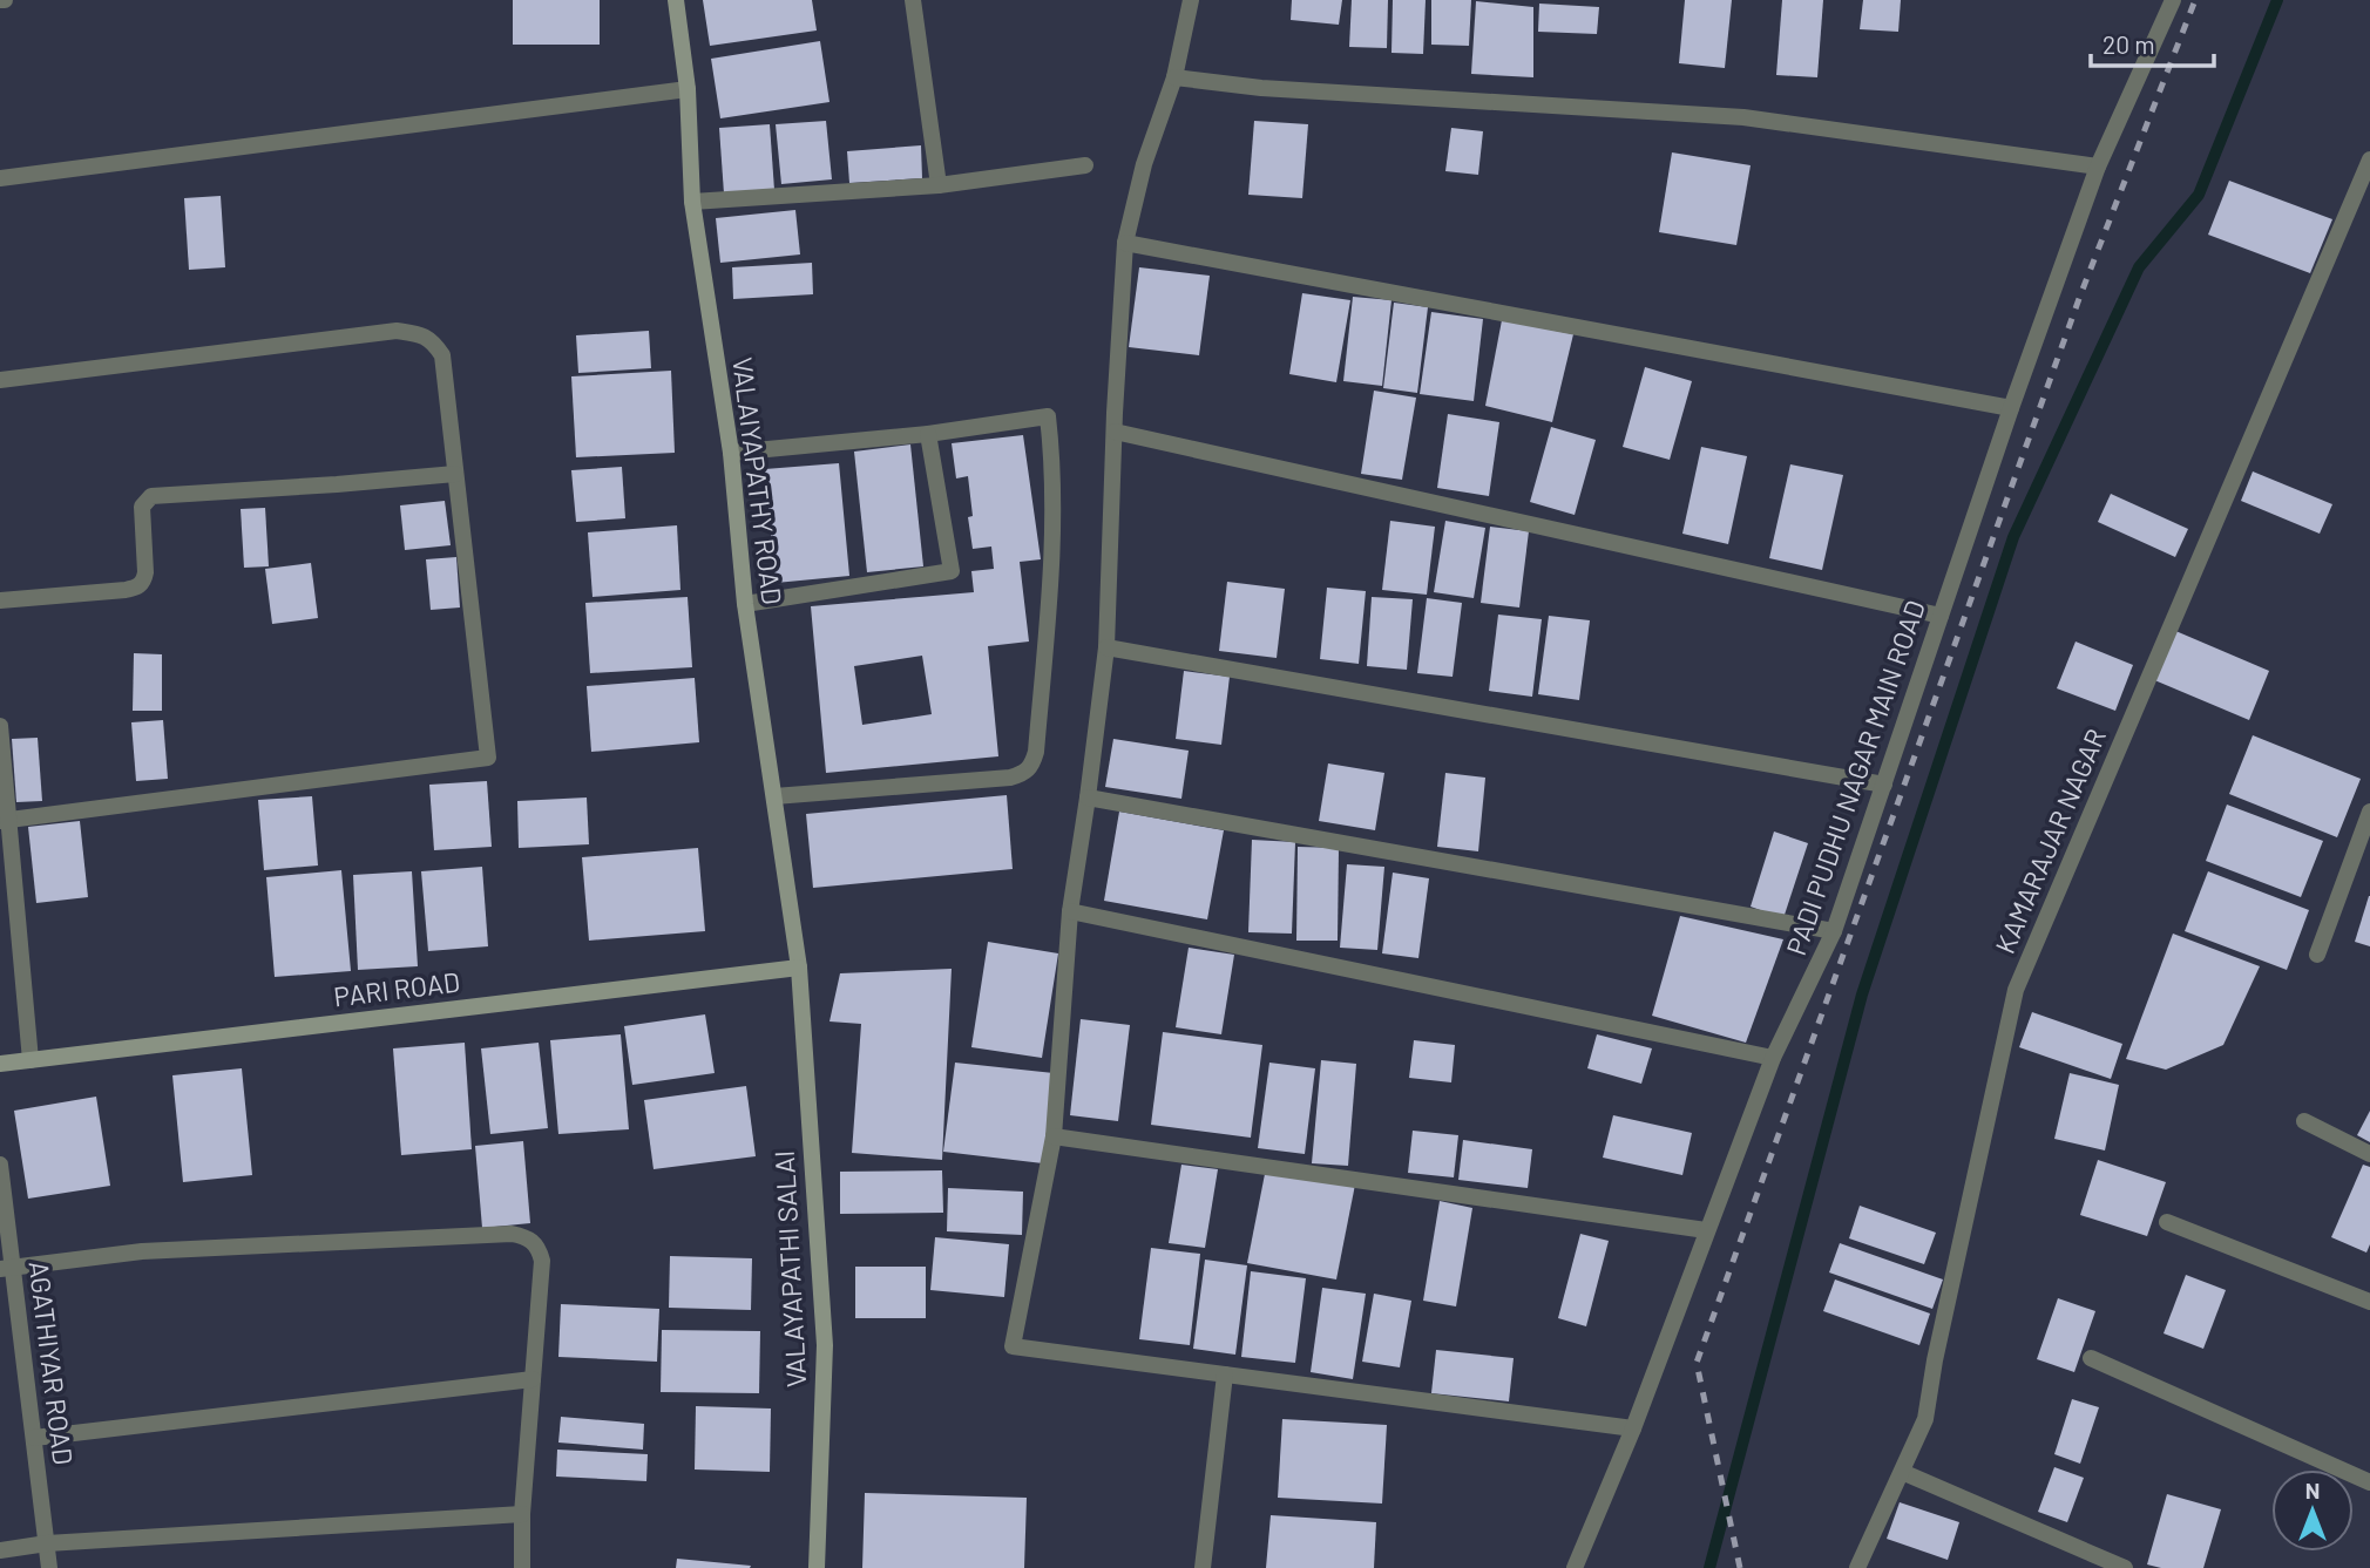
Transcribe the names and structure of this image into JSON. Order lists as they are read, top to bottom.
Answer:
{
  "streets": {
    "main road": ["VALAIYAPATHY ROAD", "PARI ROAD", "VALAYAPATHI SALAI"],
    "street": ["PADI PUDHU NAGAR MAIN ROAD", "KAMARAJAR NAGAR", "AGATHIYAR ROAD"]
  },
  "crossings": [
    ["VALAIYAPATHY ROAD", "PARI ROAD"],
    ["VALAIYAPATHY ROAD", "VALAYAPATHI SALAI"],
    ["PARI ROAD", "VALAYAPATHI SALAI"]
  ],
  "scale_bar": "20 m",
  "north": "top"
}
